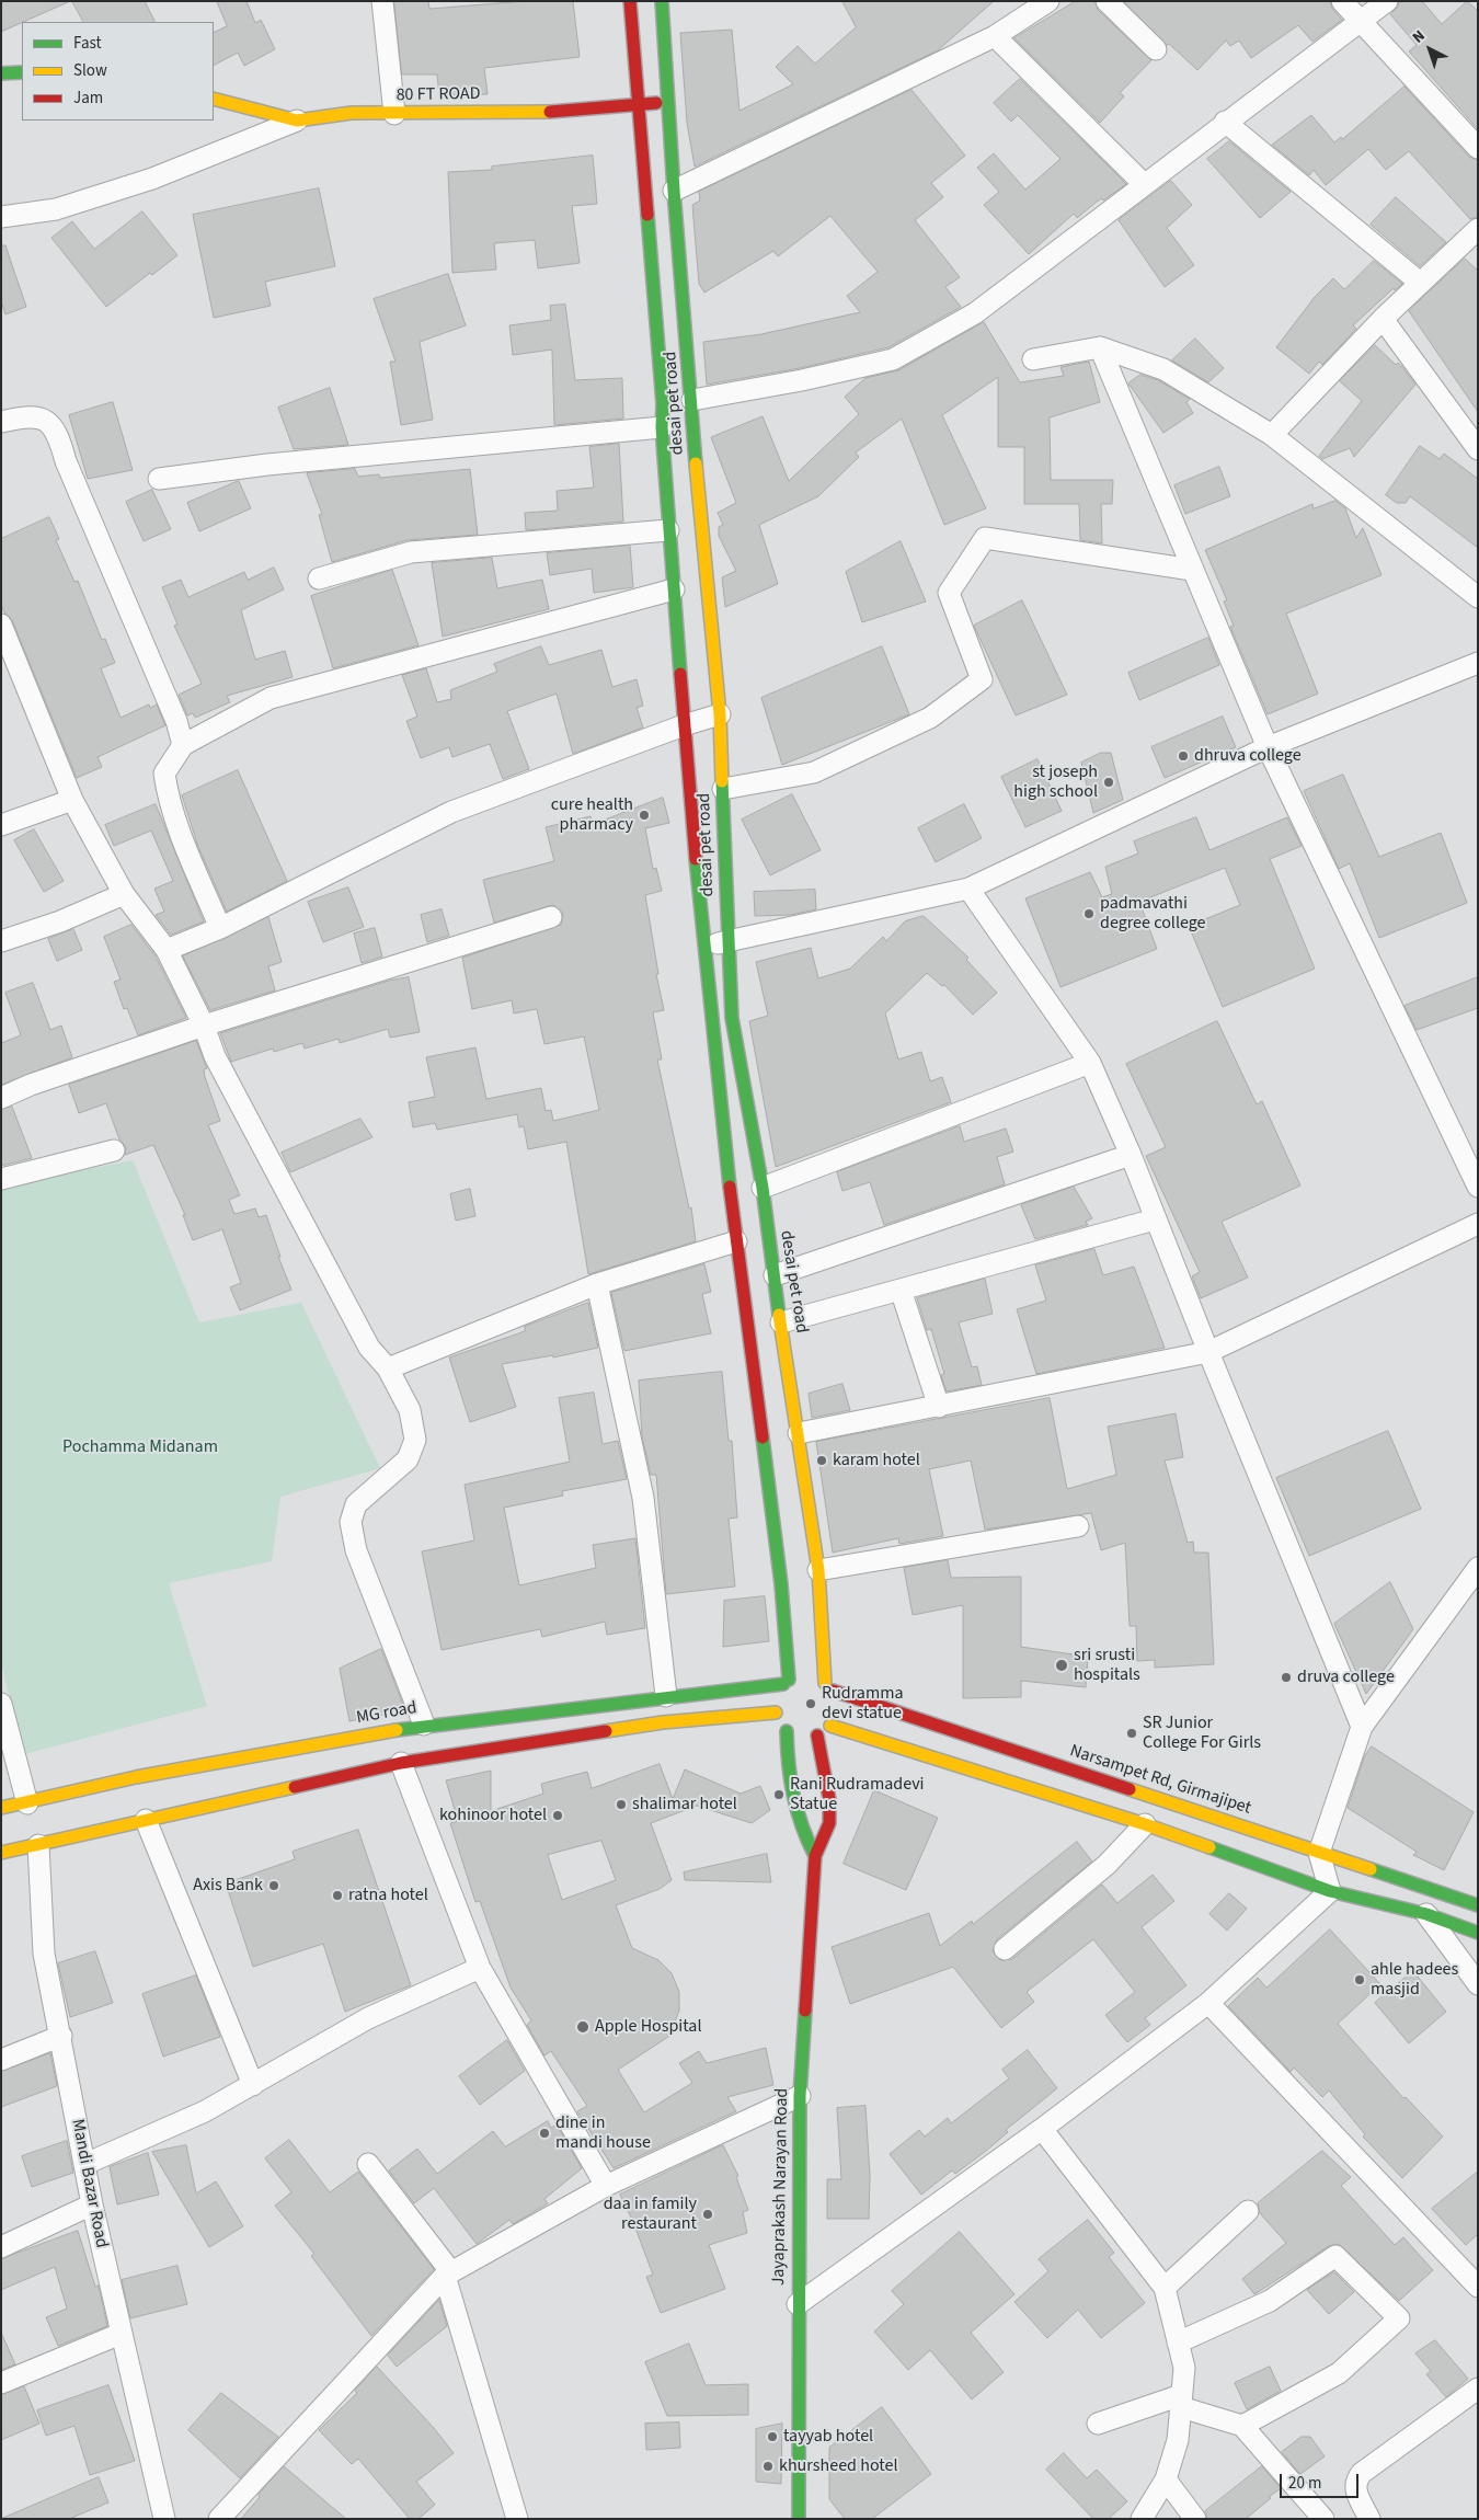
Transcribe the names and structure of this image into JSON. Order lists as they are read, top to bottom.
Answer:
{
  "streets": {
    "street": [
      "80 FT ROAD",
      "desai pet road",
      "MG road",
      "Narsampet Rd, Girmajipet",
      "Mandi Bazar Road",
      "Jayaprakash Narayan Road"
    ]
  },
  "crossings": [
    ["80 FT ROAD", "desai pet road"],
    ["desai pet road", "MG road"],
    ["desai pet road", "Narsampet Rd, Girmajipet"],
    ["desai pet road", "Jayaprakash Narayan Road"],
    ["MG road", "Narsampet Rd, Girmajipet"],
    ["MG road", "Jayaprakash Narayan Road"],
    ["Narsampet Rd, Girmajipet", "Jayaprakash Narayan Road"]
  ],
  "parks": ["Pochamma Midanam"],
  "places": [
    "dhruva college",
    "st joseph high school",
    "cure health pharmacy",
    "padmavathi degree college",
    "karam hotel",
    "sri srusti hospitals",
    "druva college",
    "Rudramma devi statue",
    "SR Junior College For Girls",
    "Rani Rudramadevi Statue",
    "shalimar hotel",
    "kohinoor hotel",
    "Axis Bank",
    "ratna hotel",
    "ahle hadees masjid",
    "Apple Hospital",
    "dine in mandi house",
    "daa in family restaurant",
    "tayyab hotel",
    "khursheed hotel"
  ],
  "legend": ["Fast", "Slow", "Jam"],
  "scale_bar": "20 m",
  "north": "top left"
}
